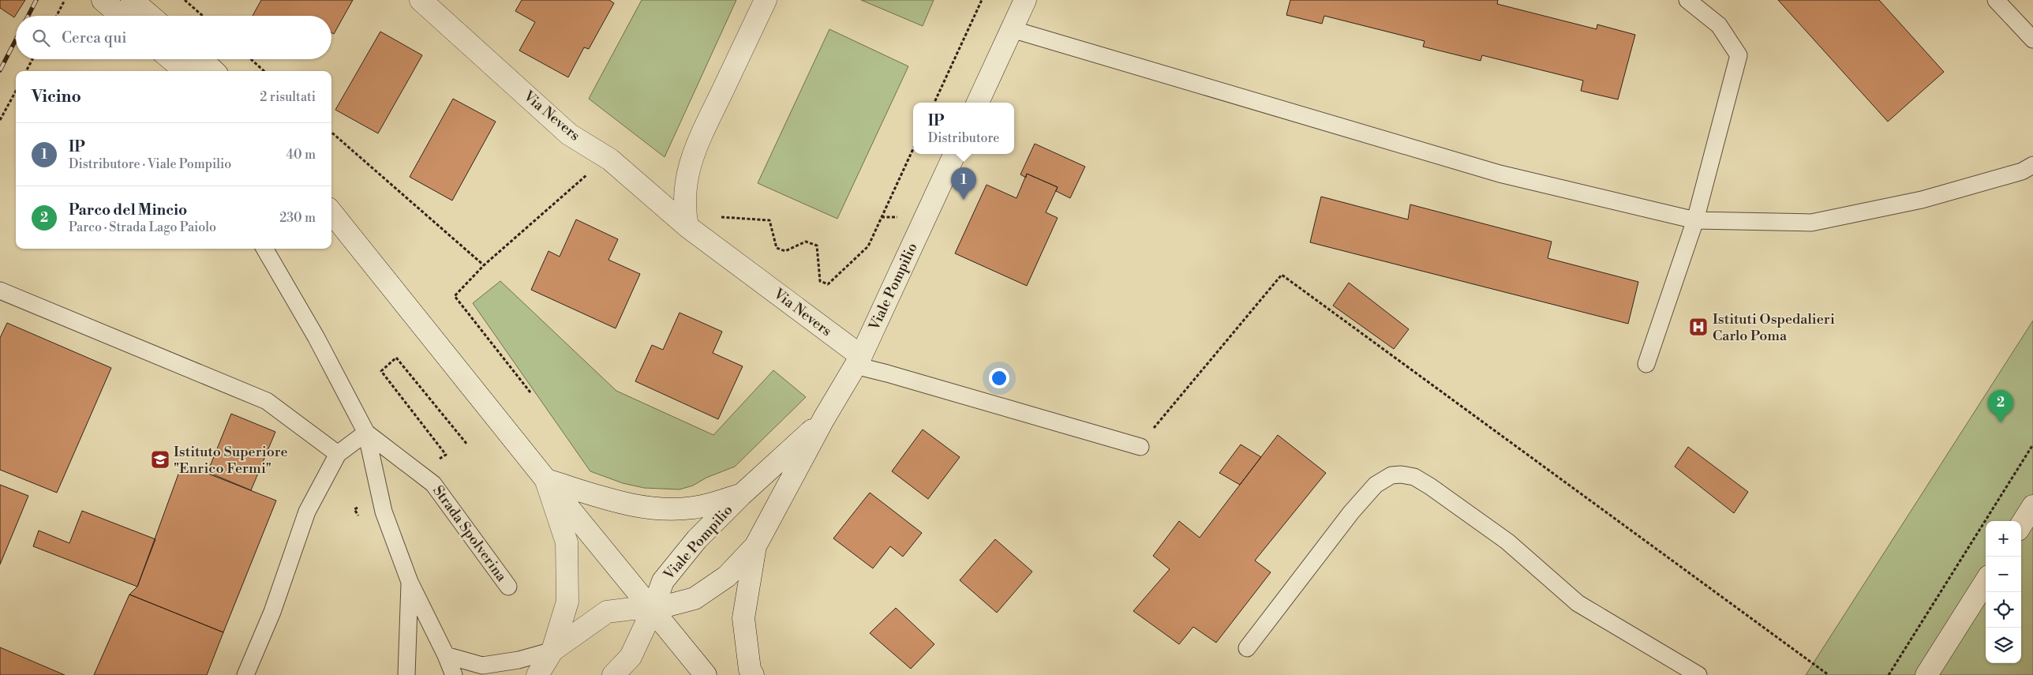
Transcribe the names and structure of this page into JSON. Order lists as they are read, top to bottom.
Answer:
{
  "streets": {
    "street": ["Via Nevers", "Viale Pompilio"],
    "lane": ["Strada Spolverina"]
  },
  "crossings": [
    ["Via Nevers", "Viale Pompilio"]
  ],
  "places": {
    "hospital": ["Istituti Ospedalieri Carlo Poma"],
    "school or university": ["Istituto Superiore \"Enrico Fermi\""]
  },
  "page": {
    "search": "Cerca qui",
    "heading": ["Vicino", "2 risultati"],
    "popup": ["IP", "Distributore"],
    "list": [
      {
        "mark": "1",
        "name": "IP",
        "note": "Distributore · Viale Pompilio",
        "value": "40 m"
      },
      {
        "mark": "2",
        "name": "Parco del Mincio",
        "note": "Parco · Strada Lago Paiolo",
        "value": "230 m"
      }
    ],
    "pins": ["1", "2"],
    "map_buttons": ["+", "−"]
  }
}
